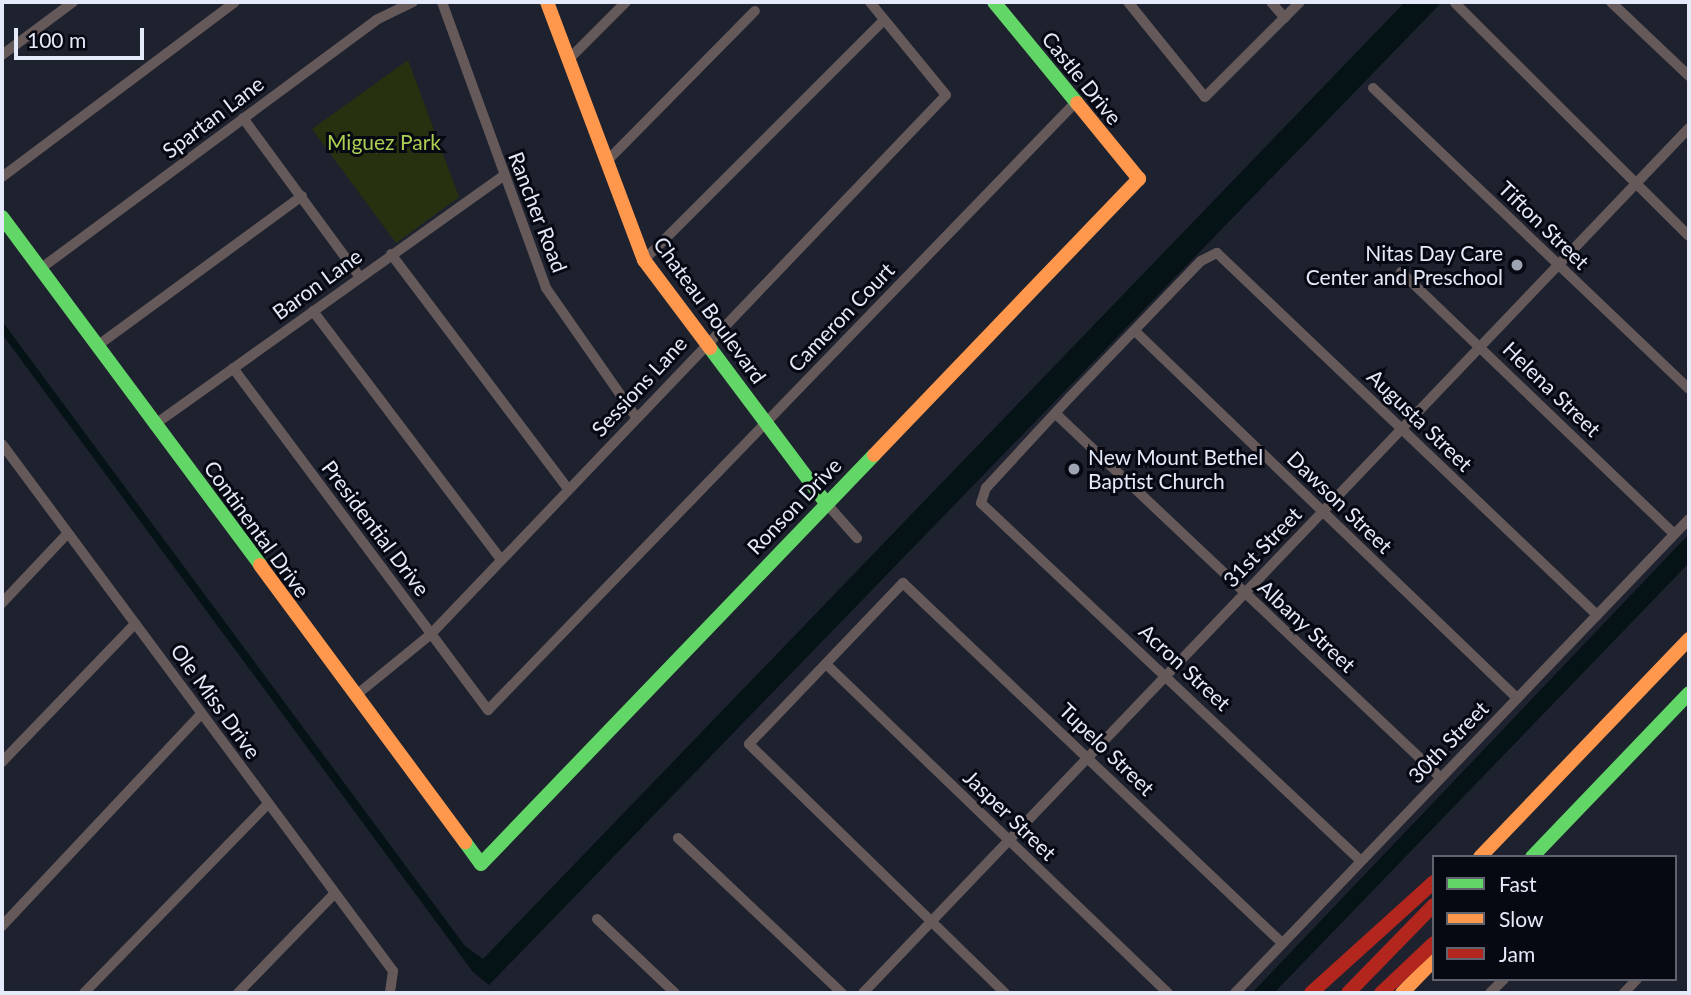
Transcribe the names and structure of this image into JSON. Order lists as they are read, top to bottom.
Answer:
{
  "streets": {
    "main road": [
      "Castle Drive",
      "Chateau Boulevard",
      "Ronson Drive",
      "Continental Drive"
    ],
    "street": [
      "Spartan Lane",
      "Rancher Road",
      "Tifton Street",
      "Baron Lane",
      "Cameron Court",
      "Sessions Lane",
      "Helena Street",
      "Augusta Street",
      "Dawson Street",
      "Presidential Drive",
      "31st Street",
      "Albany Street",
      "Acron Street",
      "Ole Miss Drive",
      "30th Street",
      "Tupelo Street",
      "Jasper Street"
    ]
  },
  "crossings": [
    ["Castle Drive", "Cameron Court"],
    ["Castle Drive", "Ronson Drive"],
    ["Spartan Lane", "Continental Drive"],
    ["Rancher Road", "Baron Lane"],
    ["Rancher Road", "Sessions Lane"],
    ["Tifton Street", "31st Street"],
    ["Baron Lane", "Presidential Drive"],
    ["Baron Lane", "Continental Drive"],
    ["Chateau Boulevard", "Cameron Court"],
    ["Chateau Boulevard", "Sessions Lane"],
    ["Chateau Boulevard", "Ronson Drive"],
    ["Cameron Court", "Presidential Drive"],
    ["Sessions Lane", "Presidential Drive"],
    ["Sessions Lane", "Continental Drive"],
    ["Helena Street", "31st Street"],
    ["Helena Street", "30th Street"],
    ["Augusta Street", "Dawson Street"],
    ["Augusta Street", "31st Street"],
    ["Augusta Street", "30th Street"],
    ["Dawson Street", "31st Street"],
    ["Dawson Street", "30th Street"],
    ["Ronson Drive", "Continental Drive"],
    ["31st Street", "Albany Street"],
    ["31st Street", "Acron Street"],
    ["31st Street", "Tupelo Street"],
    ["31st Street", "Jasper Street"],
    ["Albany Street", "Acron Street"],
    ["Albany Street", "30th Street"],
    ["Acron Street", "30th Street"],
    ["30th Street", "Tupelo Street"],
    ["Tupelo Street", "Jasper Street"]
  ],
  "parks": ["Miguez Park"],
  "places": ["Nitas Day Care Center and Preschool", "New Mount Bethel Baptist Church"],
  "legend": ["Fast", "Slow", "Jam"],
  "scale_bar": "100 m"
}
